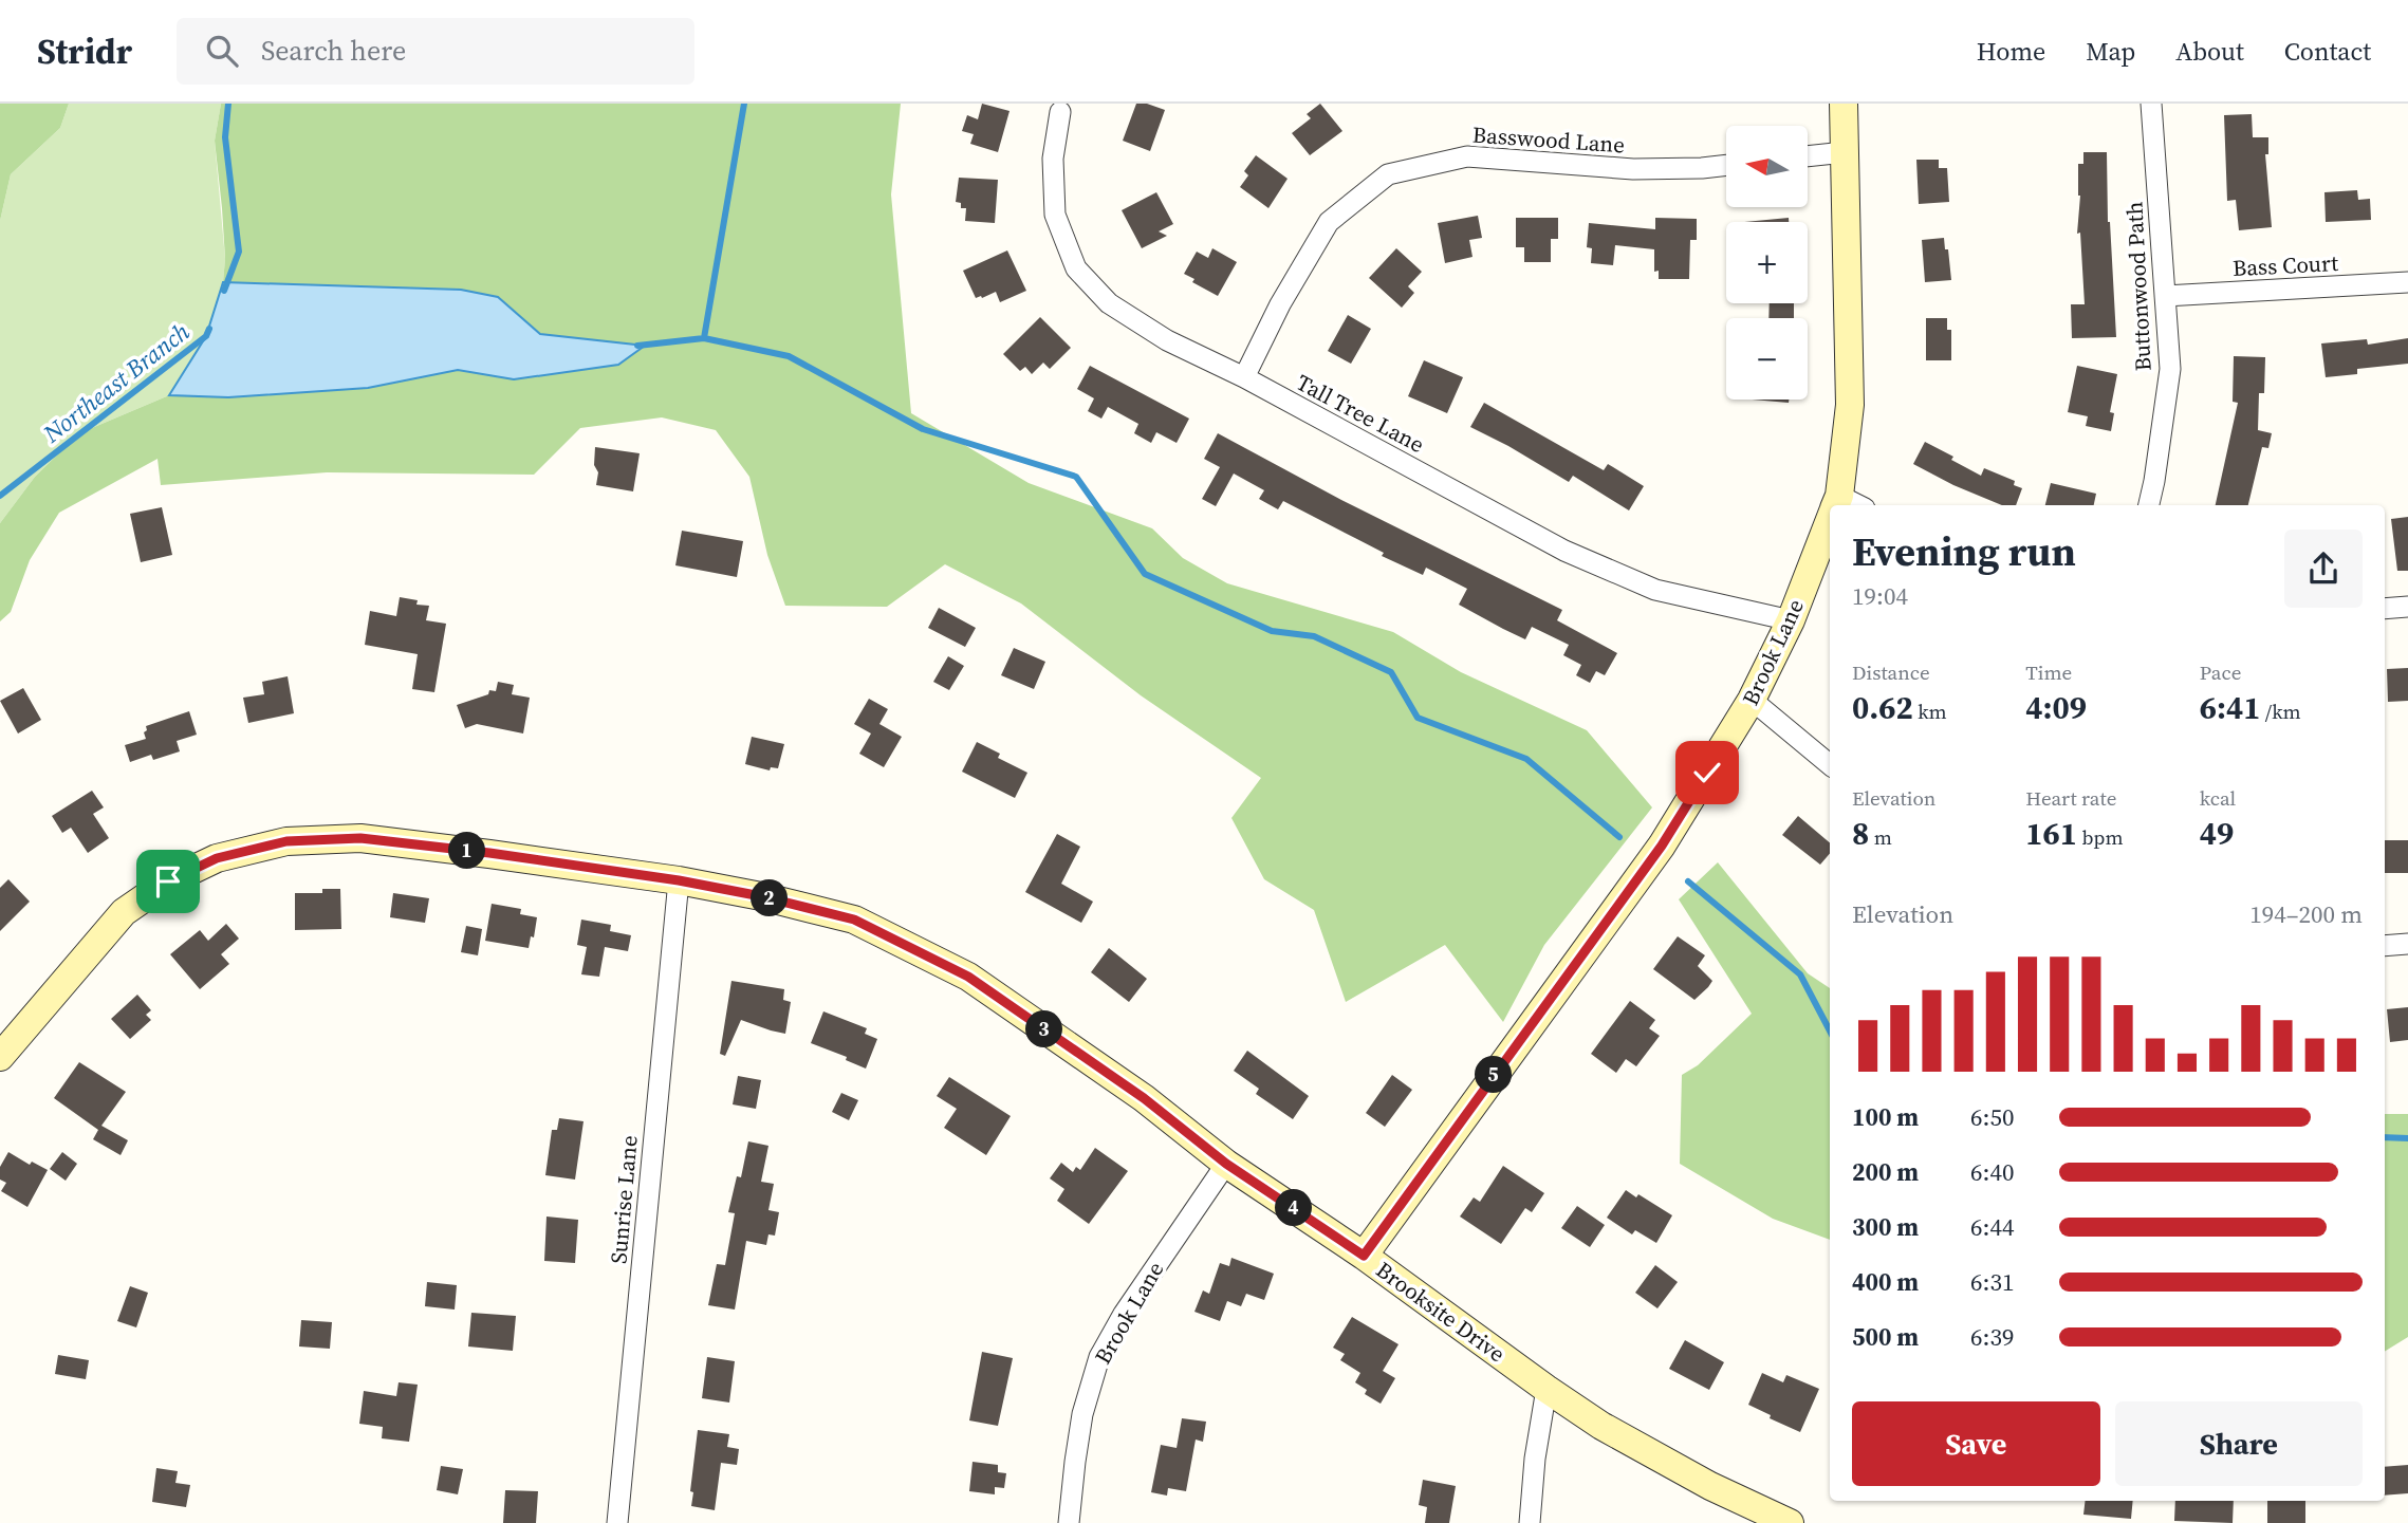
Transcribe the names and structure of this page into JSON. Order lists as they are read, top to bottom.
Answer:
{
  "streets": {
    "street": [
      "Basswood Lane",
      "Bass Court",
      "Buttonwood Path",
      "Tall Tree Lane",
      "Brook Lane",
      "Sunrise Lane",
      "Brooksite Drive"
    ]
  },
  "crossings": [
    ["Basswood Lane", "Tall Tree Lane"],
    ["Bass Court", "Buttonwood Path"],
    ["Tall Tree Lane", "Brook Lane"],
    ["Brook Lane", "Brooksite Drive"],
    ["Sunrise Lane", "Brooksite Drive"]
  ],
  "water": ["Northeast Branch"],
  "north": "left",
  "page": {
    "header": "Stridr",
    "search": "Search here",
    "nav": [
      "Home",
      "Map",
      "About",
      "Contact"
    ],
    "map_buttons": ["+", "−"],
    "heading": ["Evening run", "19:04"],
    "stats": [
      ["Distance", "0.62 km"],
      ["Time", "4:09"],
      ["Pace", "6:41 /km"],
      ["Elevation", "8 m"],
      ["Heart rate", "161 bpm"],
      ["kcal", "49"]
    ],
    "pins": [
      "1",
      "2",
      "3",
      "5",
      "4"
    ],
    "chart": ["Elevation", "194–200 m"],
    "list": [
      {
        "name": "100 m",
        "note": "6:50"
      },
      {
        "name": "200 m",
        "note": "6:40"
      },
      {
        "name": "300 m",
        "note": "6:44"
      },
      {
        "name": "400 m",
        "note": "6:31"
      },
      {
        "name": "500 m",
        "note": "6:39"
      }
    ],
    "buttons": ["Save", "Share"]
  }
}
